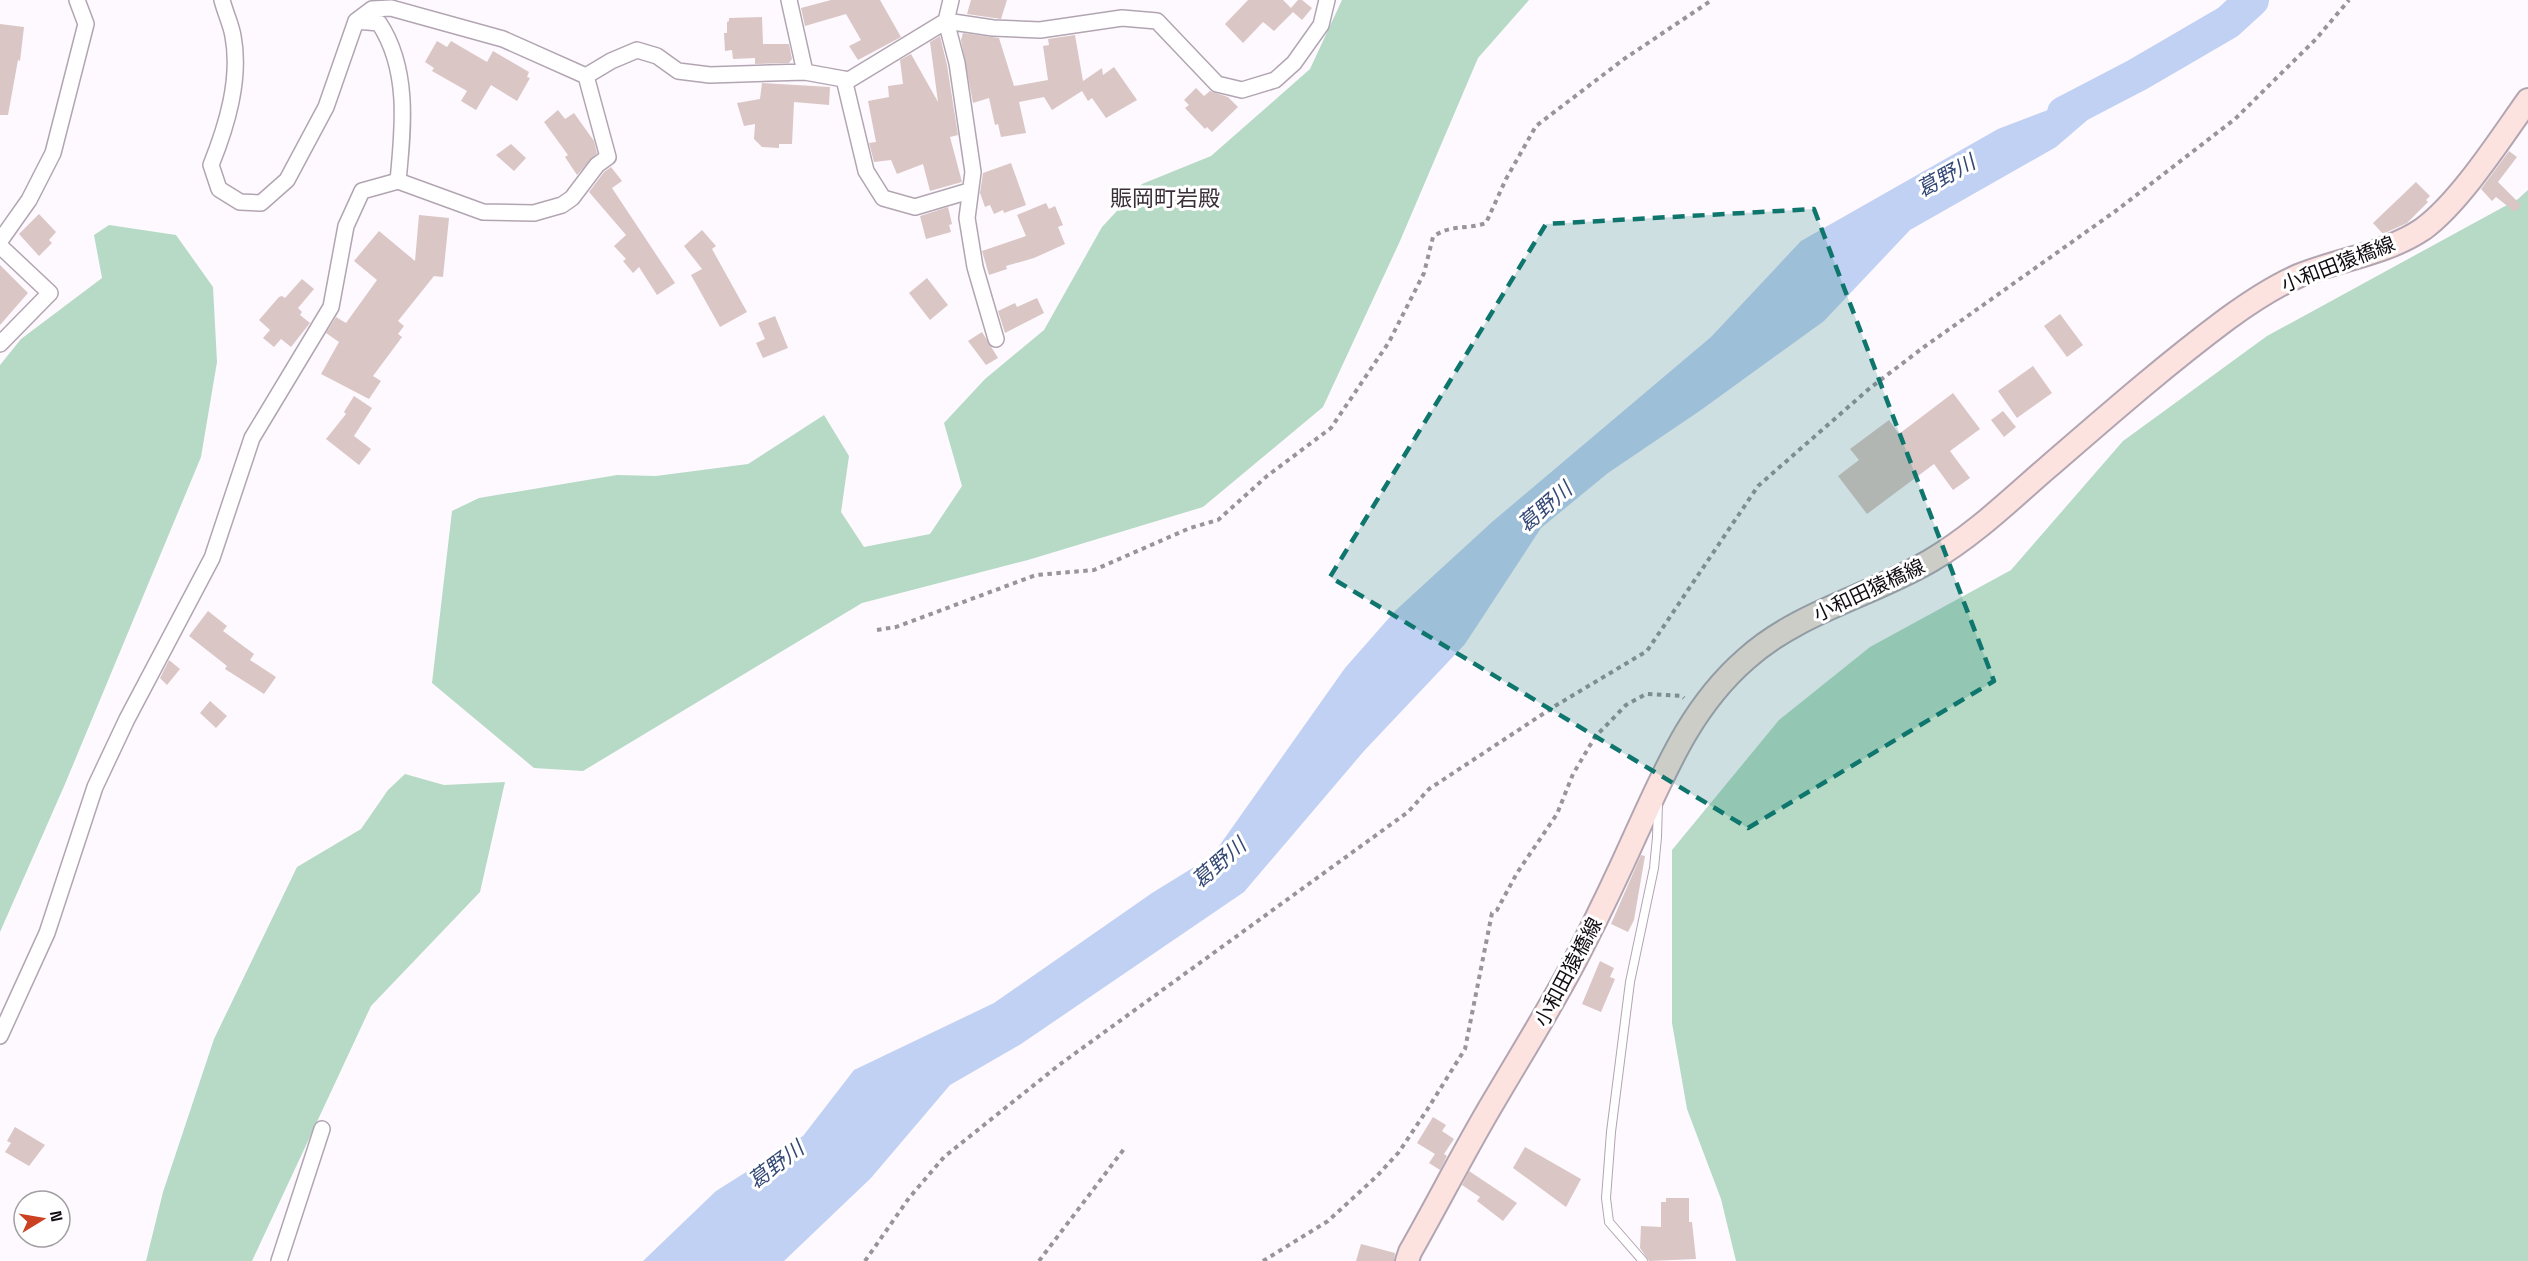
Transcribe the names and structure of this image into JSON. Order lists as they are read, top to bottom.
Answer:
{
  "streets": {
    "main road": ["小和田猿橋線"]
  },
  "districts": ["賑岡町岩殿"],
  "water": ["葛野川"],
  "north": "right"
}
